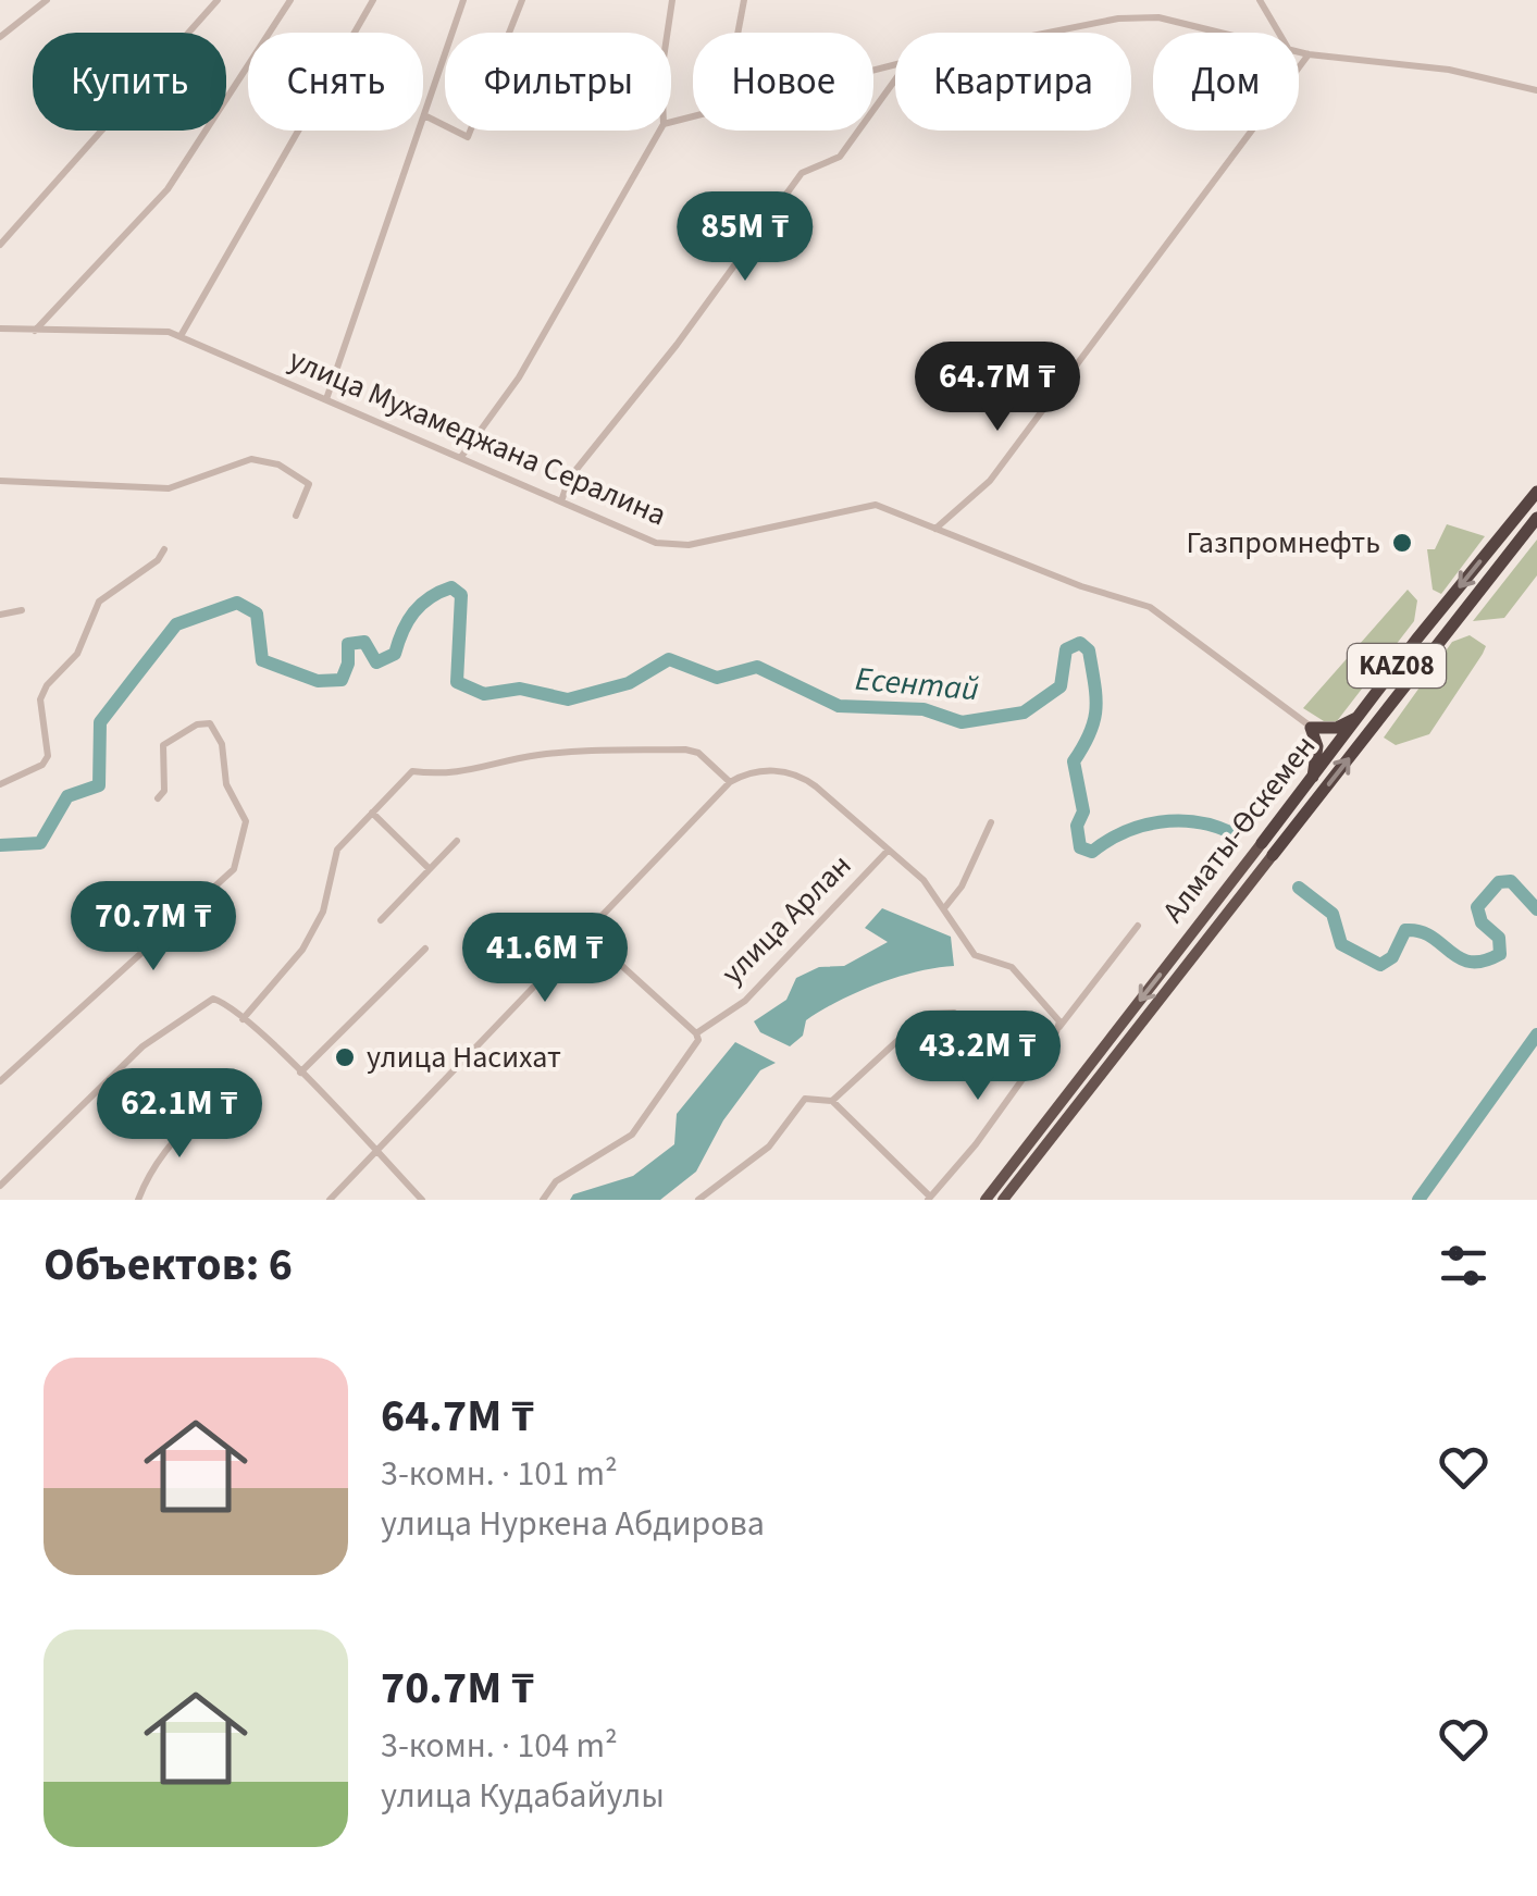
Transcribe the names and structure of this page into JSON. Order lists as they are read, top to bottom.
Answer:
{
  "streets": {
    "highway": ["KAZ08", "Алматы-Өскемен"],
    "street": ["улица Мухамеджана Сералина", "улица Арлан"]
  },
  "water": ["Есентай"],
  "places": ["Газпромнефть", "улица Насихат"],
  "page": {
    "chip": [
      "Купить",
      "Снять",
      "Фильтры",
      "Новое",
      "Квартира",
      "Дом"
    ],
    "price": [
      "85M ₸",
      "64.7M ₸",
      "70.7M ₸",
      "41.6M ₸",
      "43.2M ₸",
      "62.1M ₸"
    ],
    "heading": "Объектов: 6",
    "list": [
      {
        "name": "64.7M ₸",
        "note": "3-комн. · 101 m² · улица Нуркена Абдирова"
      },
      {
        "name": "70.7M ₸",
        "note": "3-комн. · 104 m² · улица Кудабайулы"
      }
    ]
  }
}
